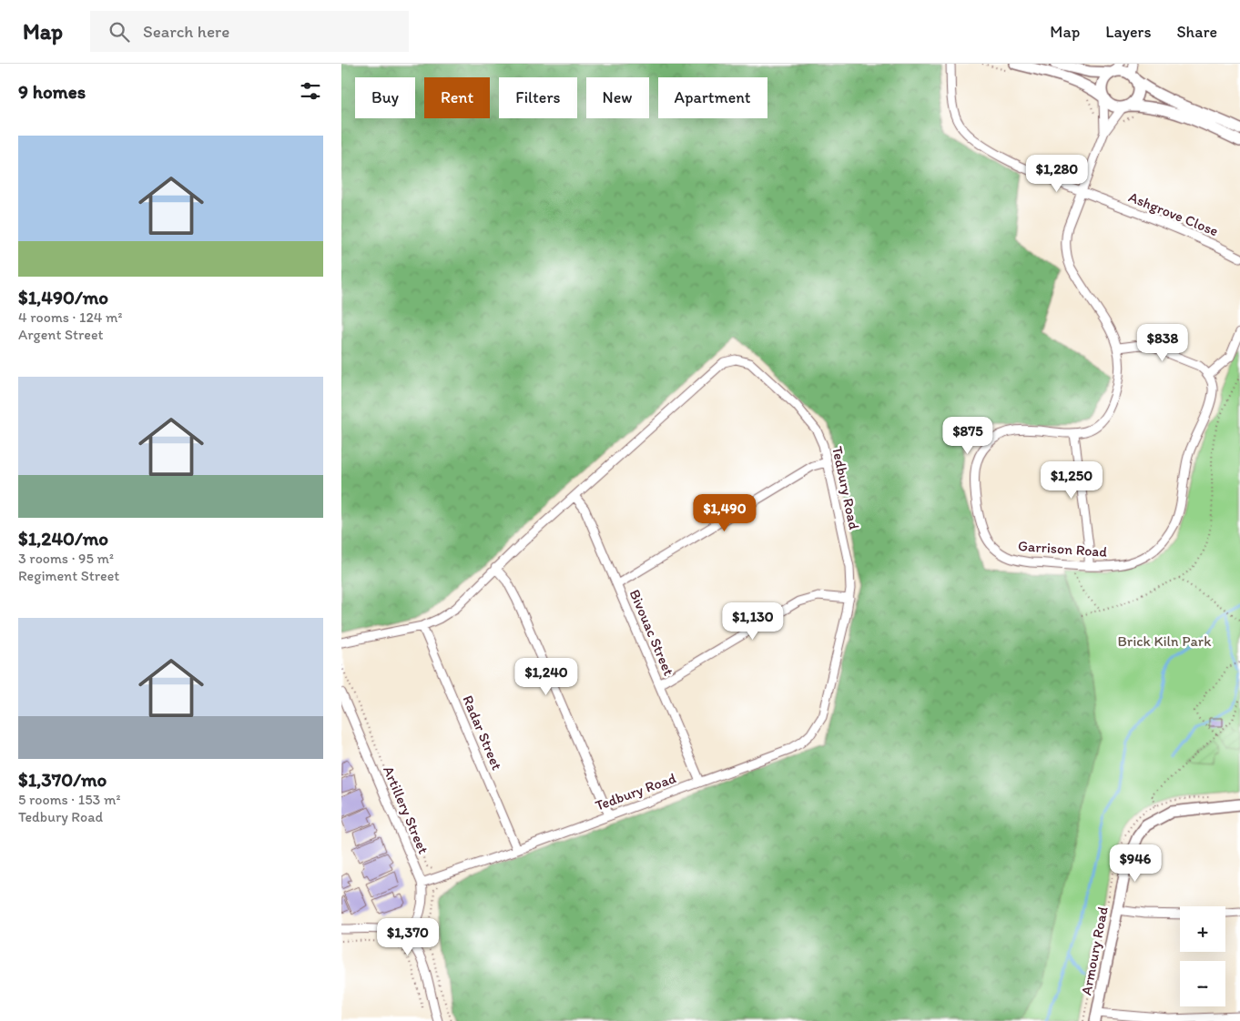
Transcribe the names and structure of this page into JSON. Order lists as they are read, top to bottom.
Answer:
{
  "streets": {
    "street": [
      "Ashgrove Close",
      "Tedbury Road",
      "Garrison Road",
      "Bivouac Street",
      "Radar Street",
      "Artillery Street",
      "Armoury Road"
    ]
  },
  "crossings": [
    ["Ashgrove Close", "Garrison Road"],
    ["Tedbury Road", "Bivouac Street"],
    ["Tedbury Road", "Radar Street"],
    ["Tedbury Road", "Artillery Street"]
  ],
  "parks": ["Brick Kiln Park"],
  "page": {
    "header": "Map",
    "search": "Search here",
    "nav": ["Map", "Layers", "Share"],
    "heading": "9 homes",
    "chip": [
      "Buy",
      "Rent",
      "Filters",
      "New",
      "Apartment"
    ],
    "list": [
      {
        "name": "$1,490/mo",
        "note": "4 rooms · 124 m² · Argent Street"
      },
      {
        "name": "$1,240/mo",
        "note": "3 rooms · 95 m² · Regiment Street"
      },
      {
        "name": "$1,370/mo",
        "note": "5 rooms · 153 m² · Tedbury Road"
      }
    ],
    "price": [
      "$1,280",
      "$838",
      "$875",
      "$1,250",
      "$1,490",
      "$1,130",
      "$1,240",
      "$946",
      "$1,370"
    ],
    "map_buttons": ["+", "−"]
  }
}
